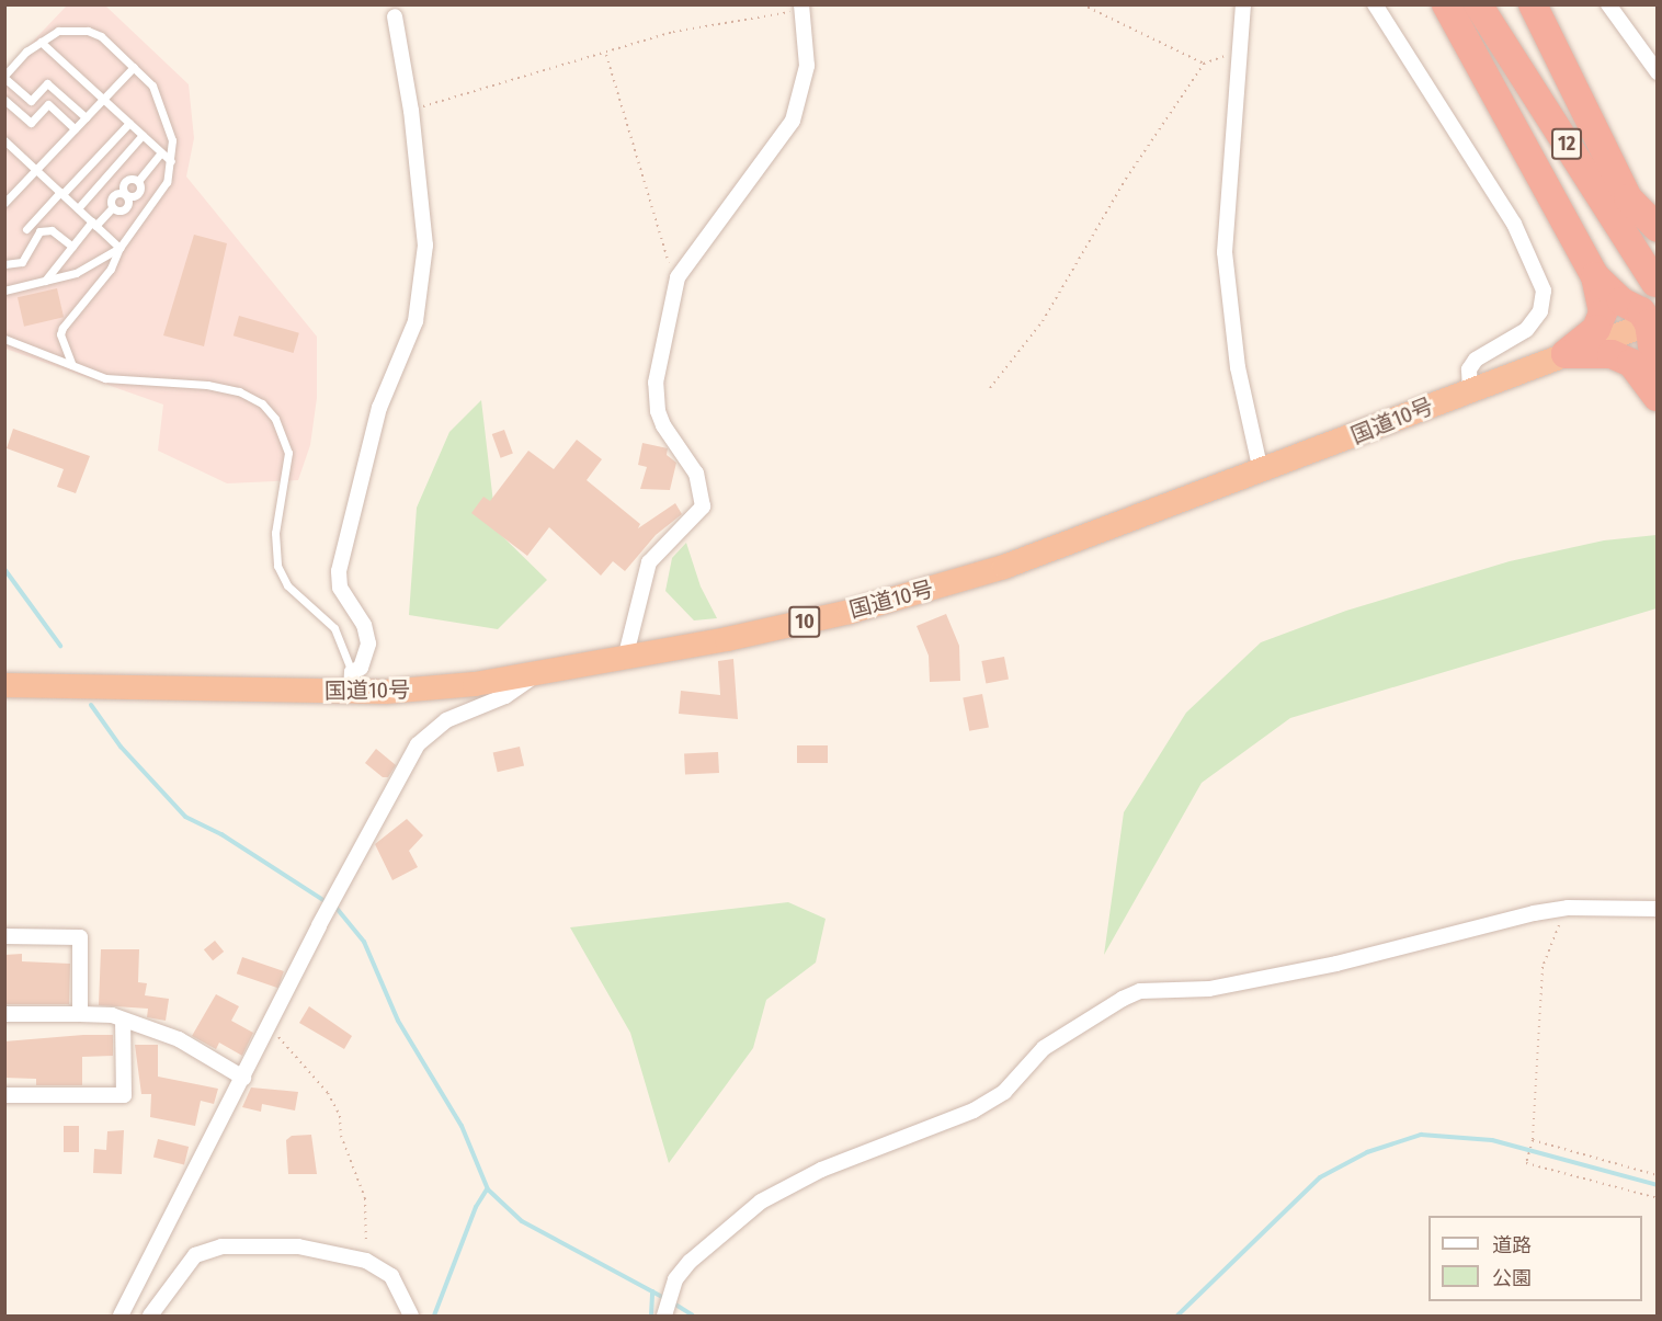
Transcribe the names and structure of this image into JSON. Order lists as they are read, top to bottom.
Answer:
{
  "streets": {
    "highway": ["12", "国道10号", "10"]
  },
  "legend": ["道路", "公園"]
}
